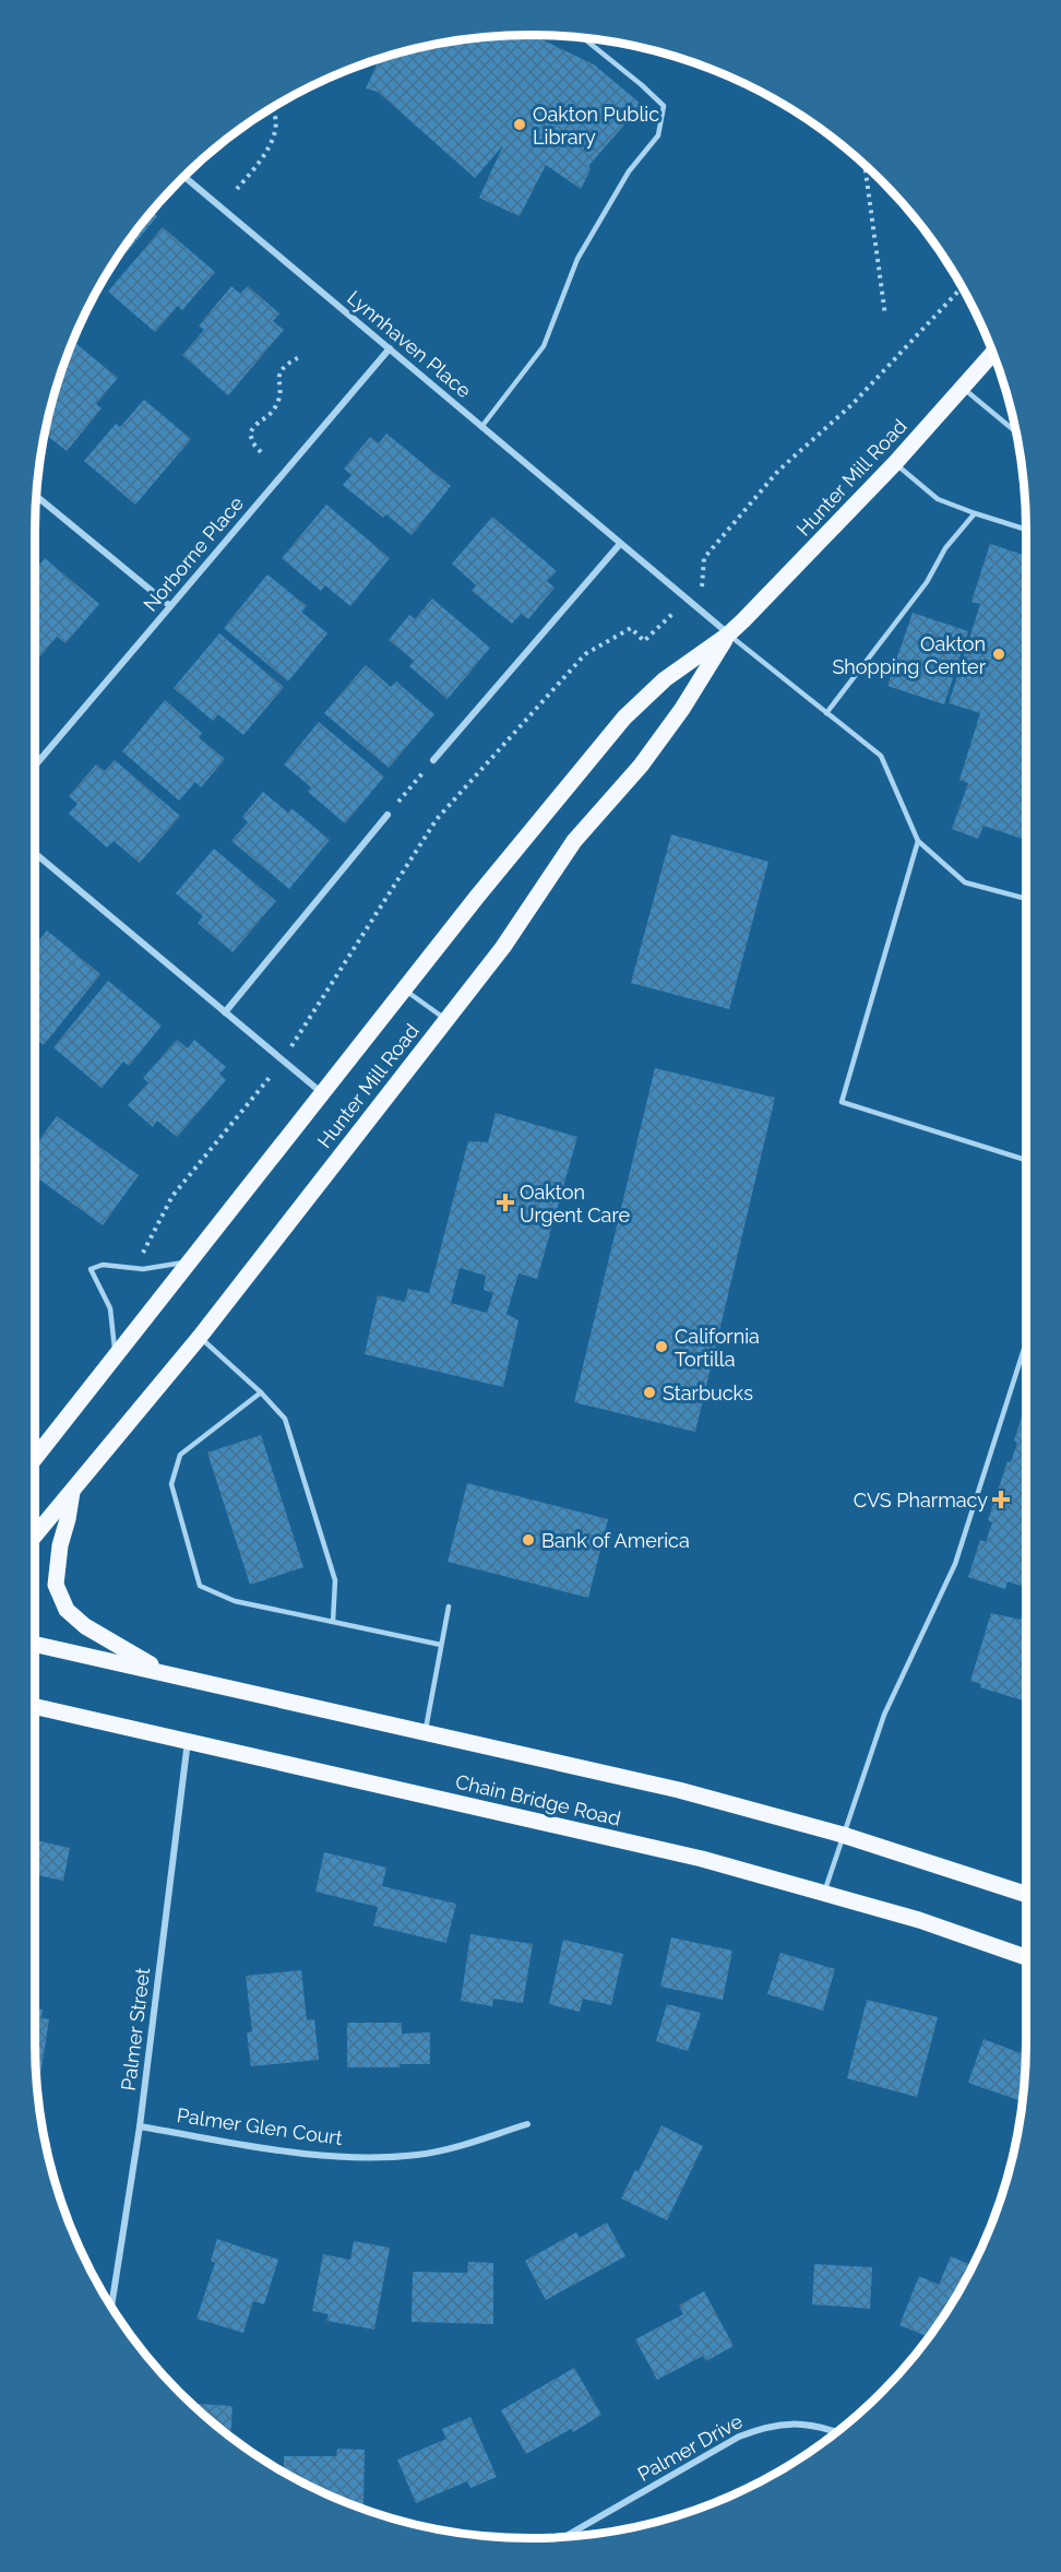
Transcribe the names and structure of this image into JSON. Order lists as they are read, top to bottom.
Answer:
{
  "streets": {
    "main road": ["Hunter Mill Road", "Chain Bridge Road"],
    "street": [
      "Lynnhaven Place",
      "Norborne Place",
      "Palmer Street",
      "Palmer Glen Court",
      "Palmer Drive"
    ]
  },
  "crossings": [
    ["Lynnhaven Place", "Hunter Mill Road"],
    ["Lynnhaven Place", "Norborne Place"],
    ["Chain Bridge Road", "Palmer Street"],
    ["Palmer Street", "Palmer Glen Court"]
  ],
  "places": {
    "other": [
      "Oakton Public Library",
      "Oakton Shopping Center",
      "California Tortilla",
      "Starbucks",
      "Bank of America"
    ],
    "health": ["Oakton Urgent Care", "CVS Pharmacy"]
  }
}
